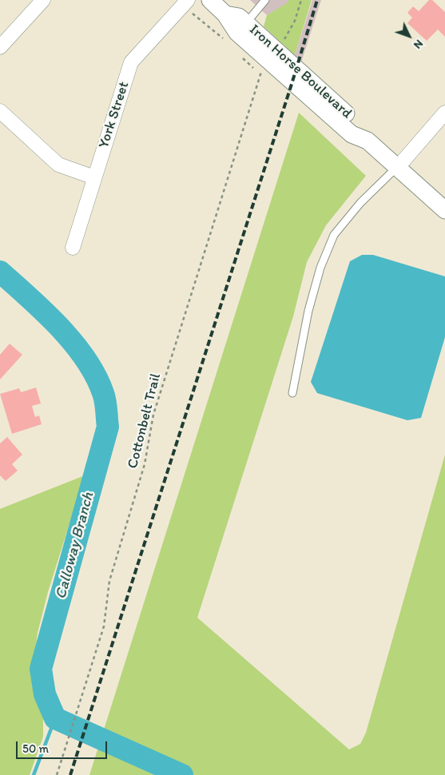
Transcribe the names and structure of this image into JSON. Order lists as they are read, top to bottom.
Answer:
{
  "streets": {
    "street": ["Iron Horse Boulevard", "York Street"],
    "path": ["Cottonbelt Trail"]
  },
  "water": ["Calloway Branch"],
  "scale_bar": "50 m",
  "north": "bottom right"
}
